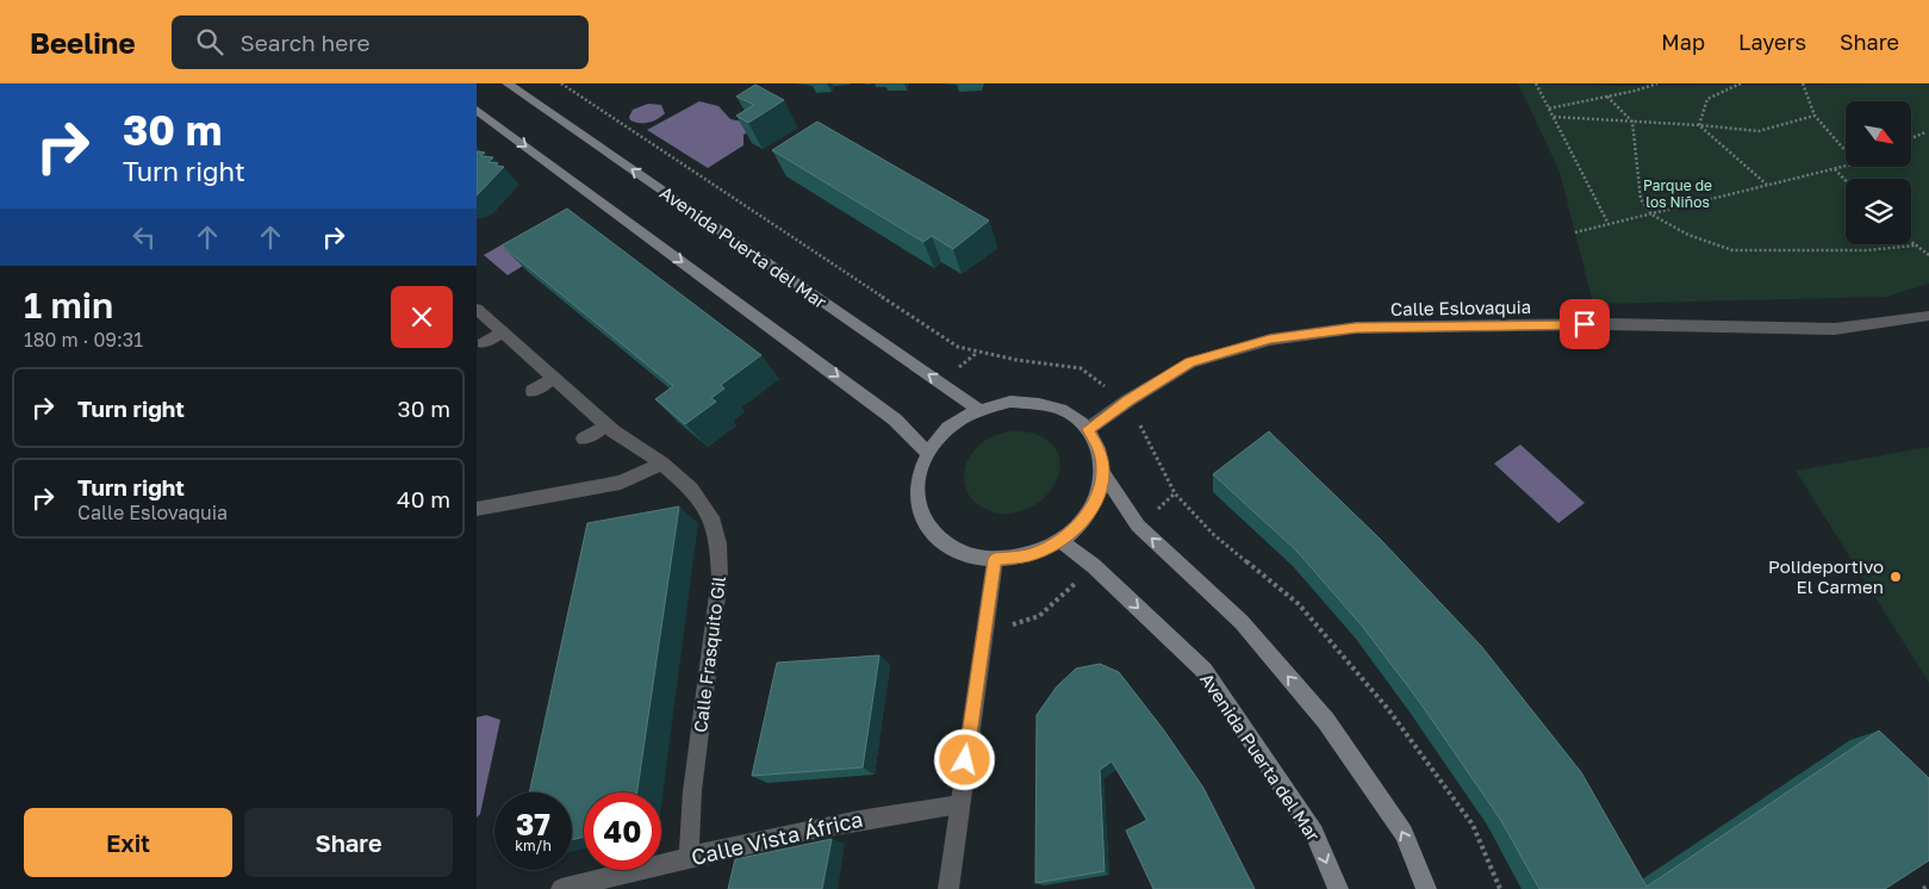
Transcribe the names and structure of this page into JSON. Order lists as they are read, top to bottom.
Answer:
{
  "streets": {
    "main road": ["Avenida Puerta del Mar"],
    "street": ["Calle Eslovaquia", "Calle Frasquito Gil", "Calle Vista África"]
  },
  "crossings": [
    ["Avenida Puerta del Mar", "Calle Eslovaquia"],
    ["Calle Frasquito Gil", "Calle Vista África"]
  ],
  "parks": ["Parque de los Niños"],
  "places": ["Polideportivo El Carmen"],
  "north": "bottom right",
  "page": {
    "header": "Beeline",
    "search": "Search here",
    "nav": ["Map", "Layers", "Share"],
    "turn": ["30 m", "Turn right"],
    "heading": ["1 min", "180 m · 09:31"],
    "list": [
      {
        "name": "Turn right",
        "value": "30 m"
      },
      {
        "name": "Turn right",
        "note": "Calle Eslovaquia",
        "value": "40 m"
      }
    ],
    "speed": "37 km/h",
    "limit": "40",
    "buttons": ["Exit", "Share"]
  }
}
